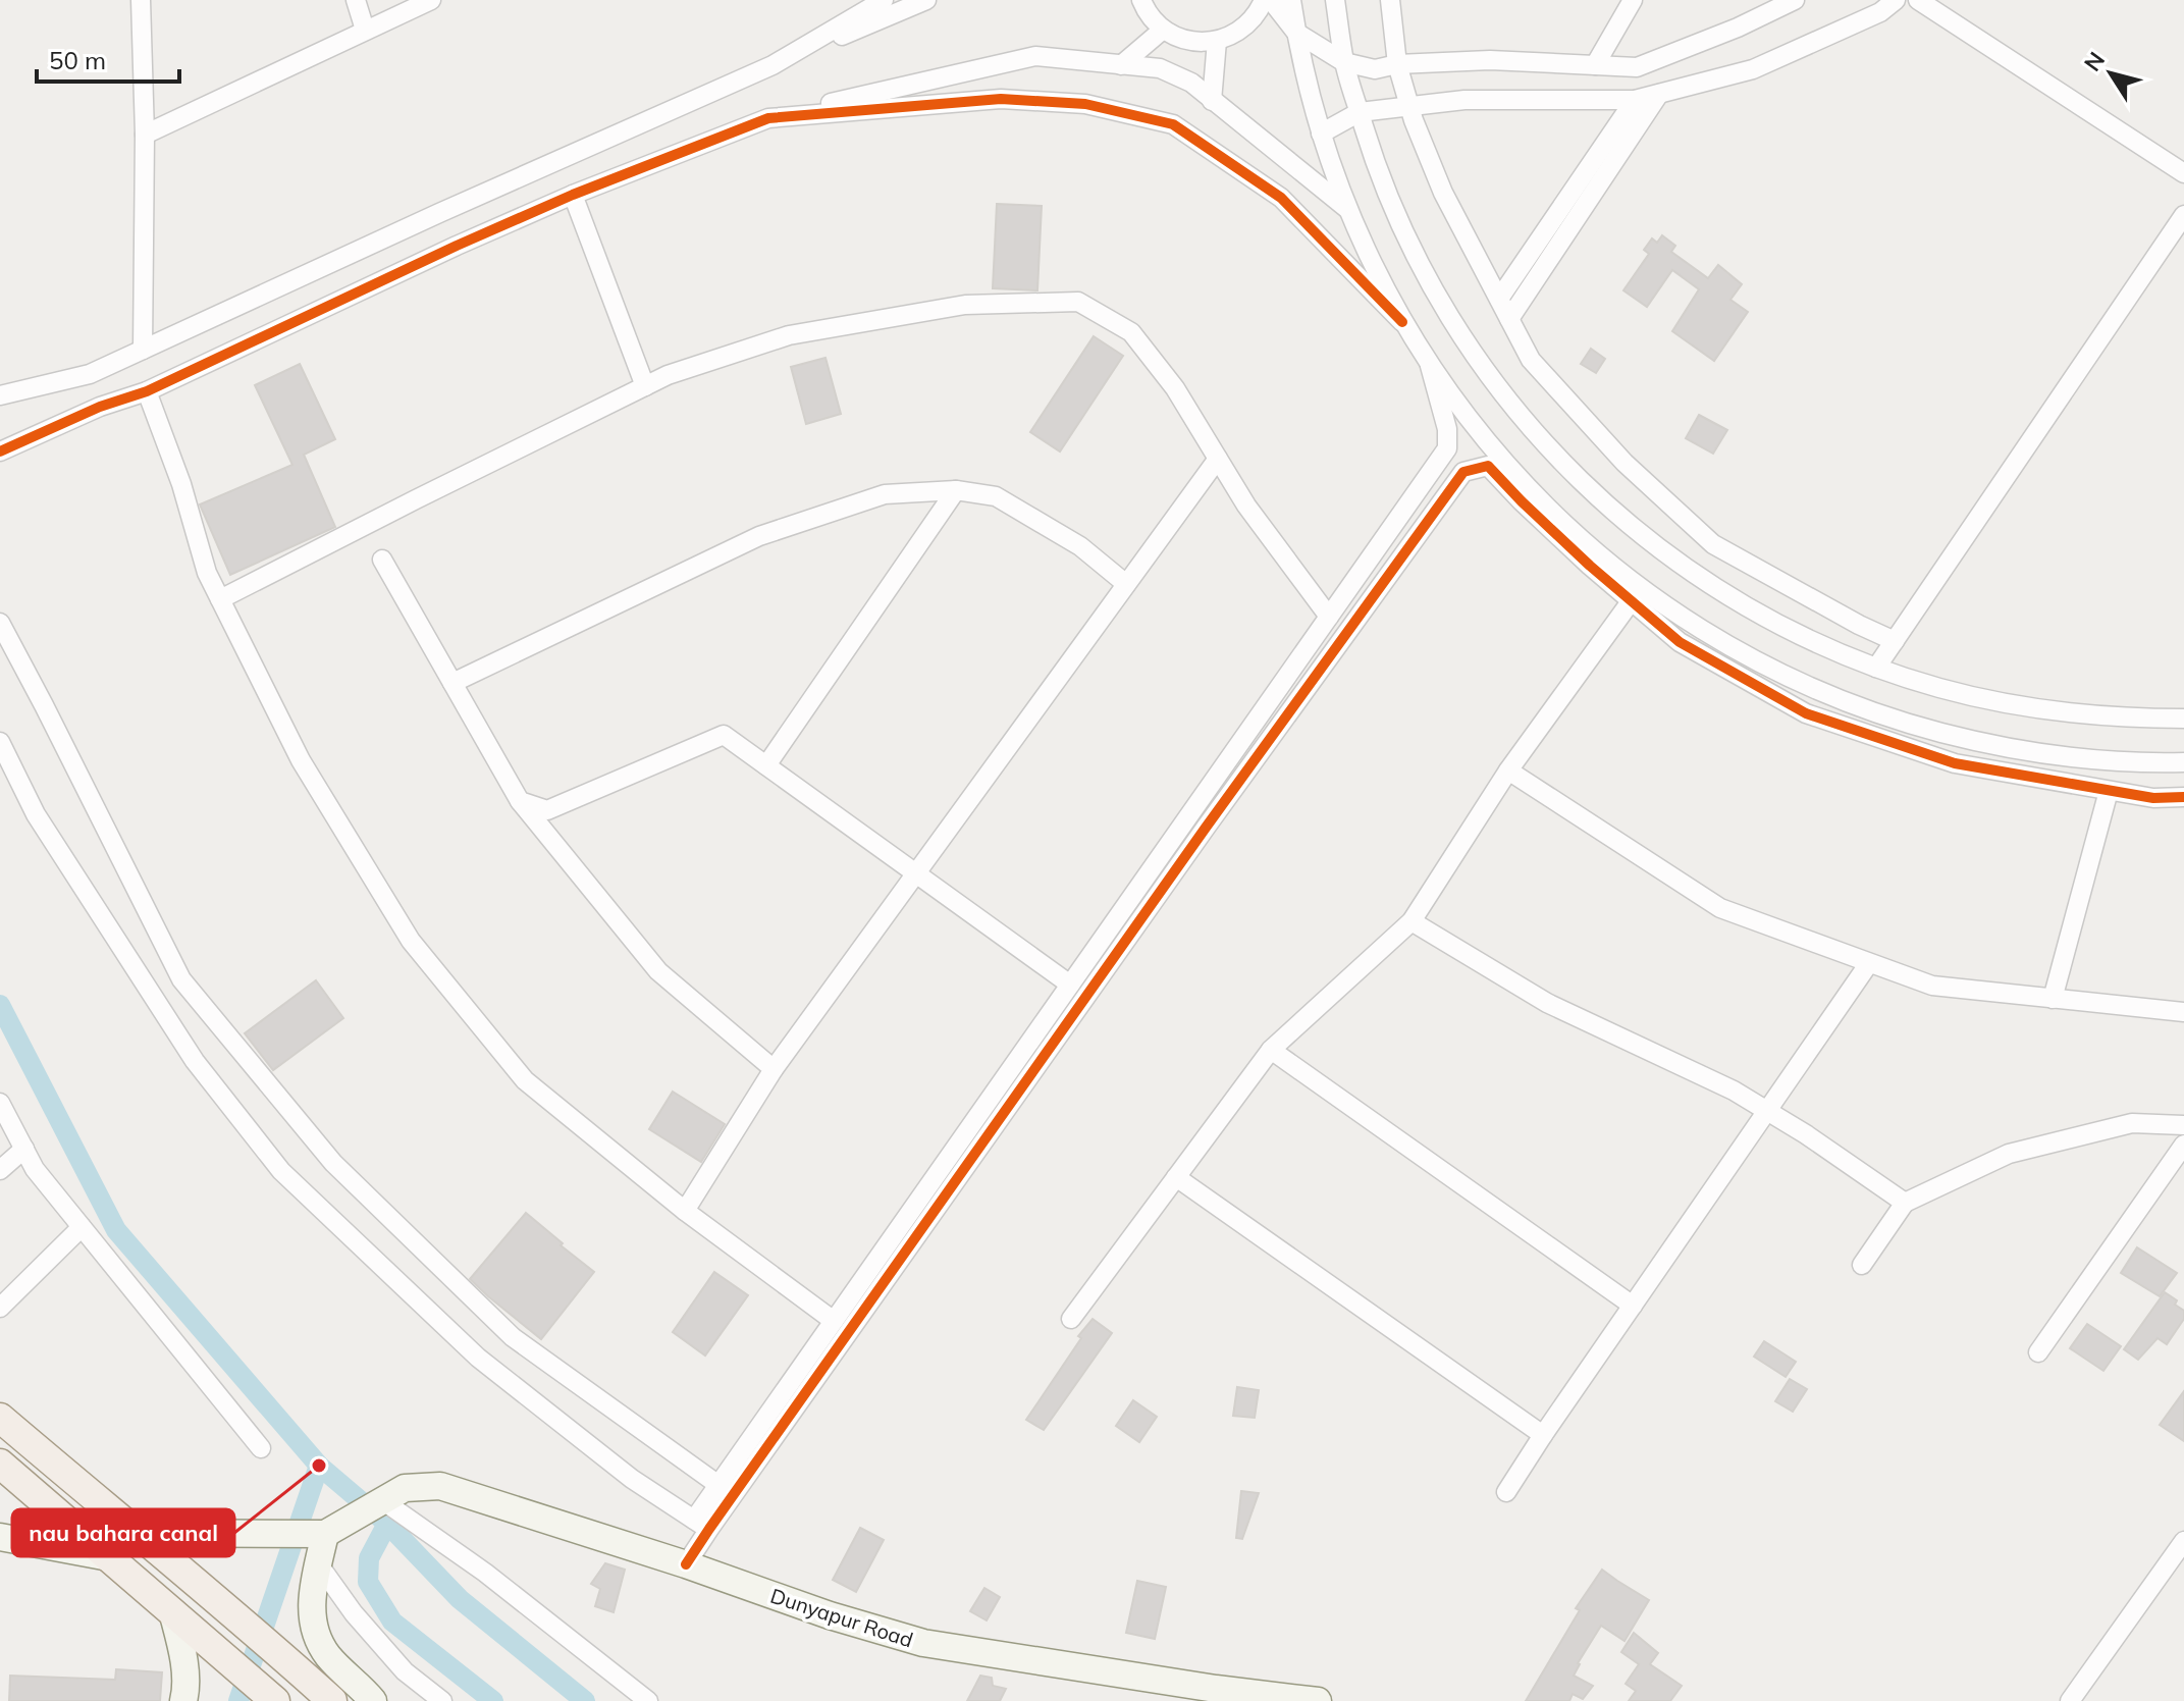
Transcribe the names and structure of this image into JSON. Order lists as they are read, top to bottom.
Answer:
{
  "streets": {
    "main road": ["Dunyapur Road"]
  },
  "places": ["nau bahara canal"],
  "scale_bar": "50 m",
  "north": "top left"
}
